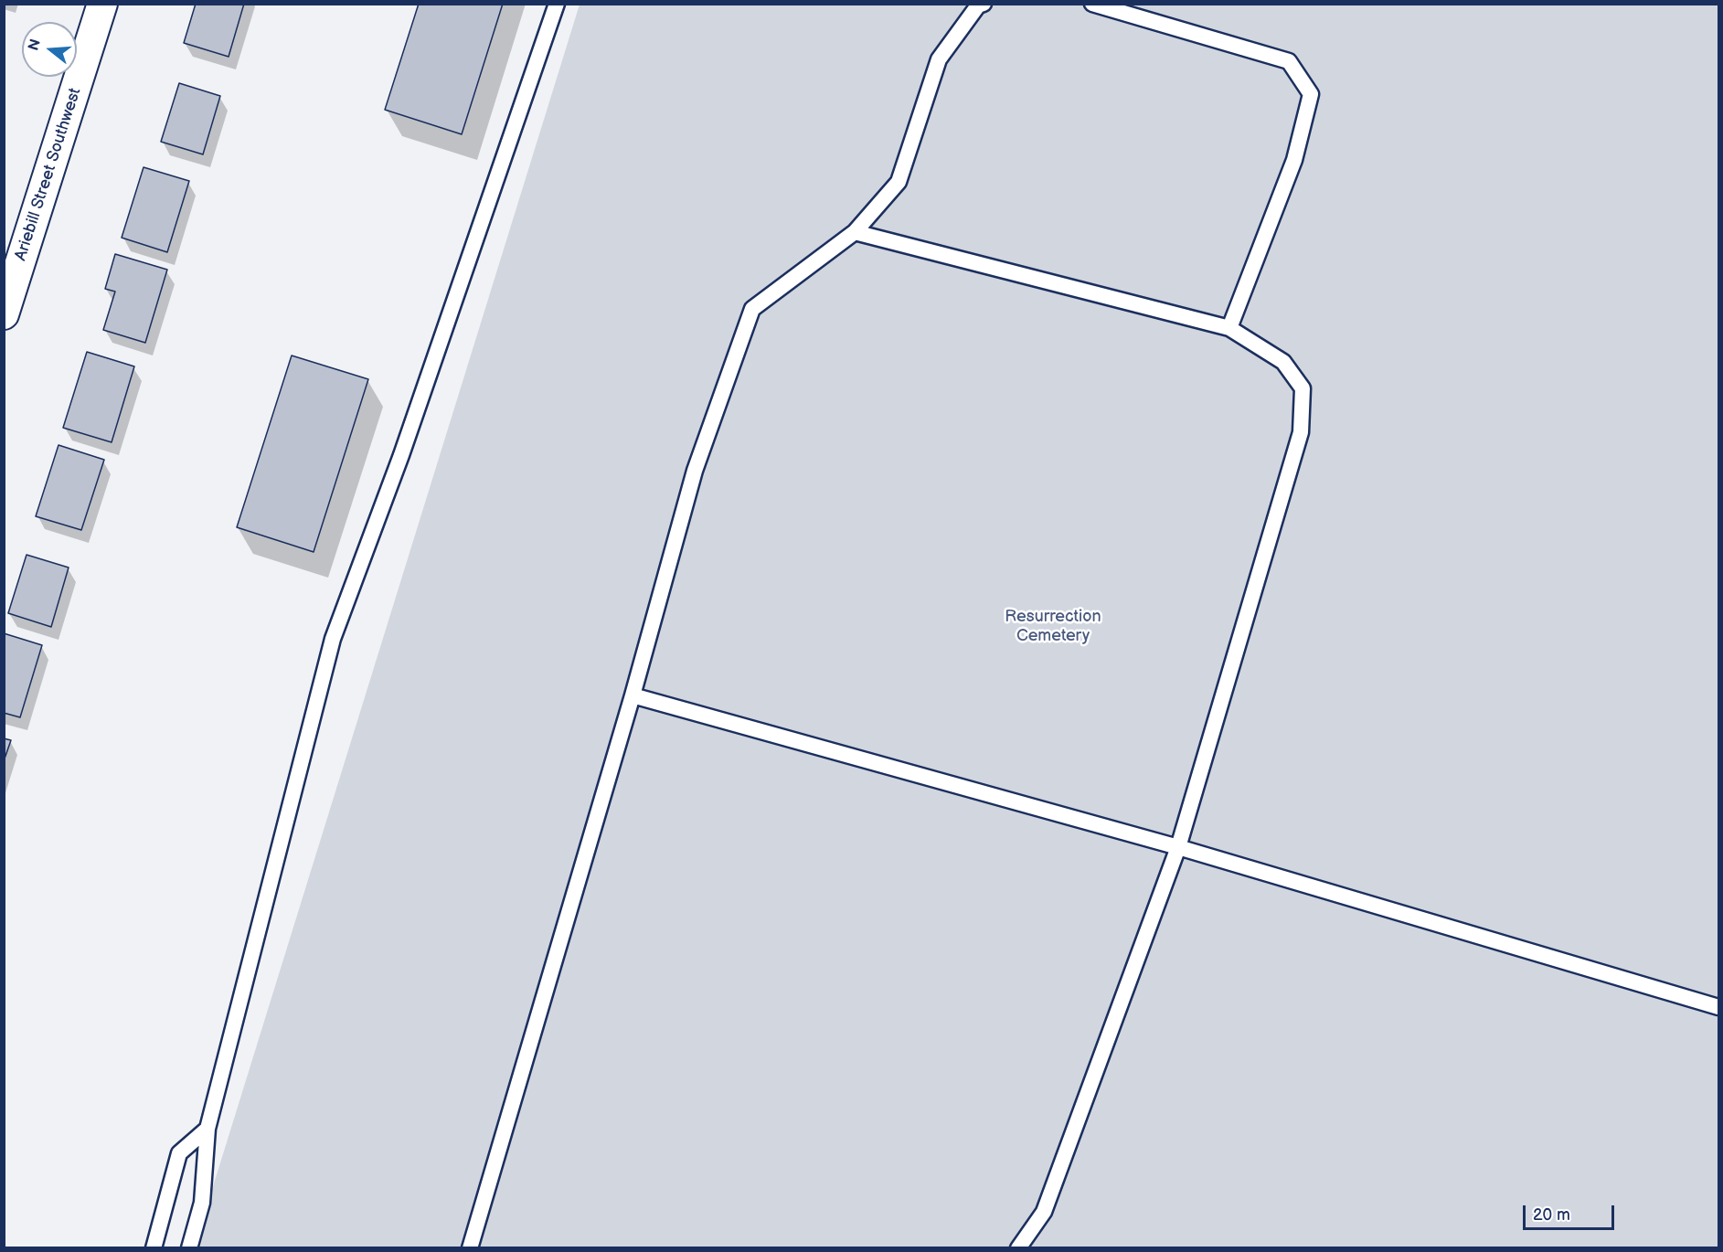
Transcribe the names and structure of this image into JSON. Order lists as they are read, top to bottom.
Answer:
{
  "streets": {
    "street": ["Ariebill Street Southwest"]
  },
  "parks": ["Resurrection Cemetery"],
  "scale_bar": "20 m",
  "north": "left"
}
